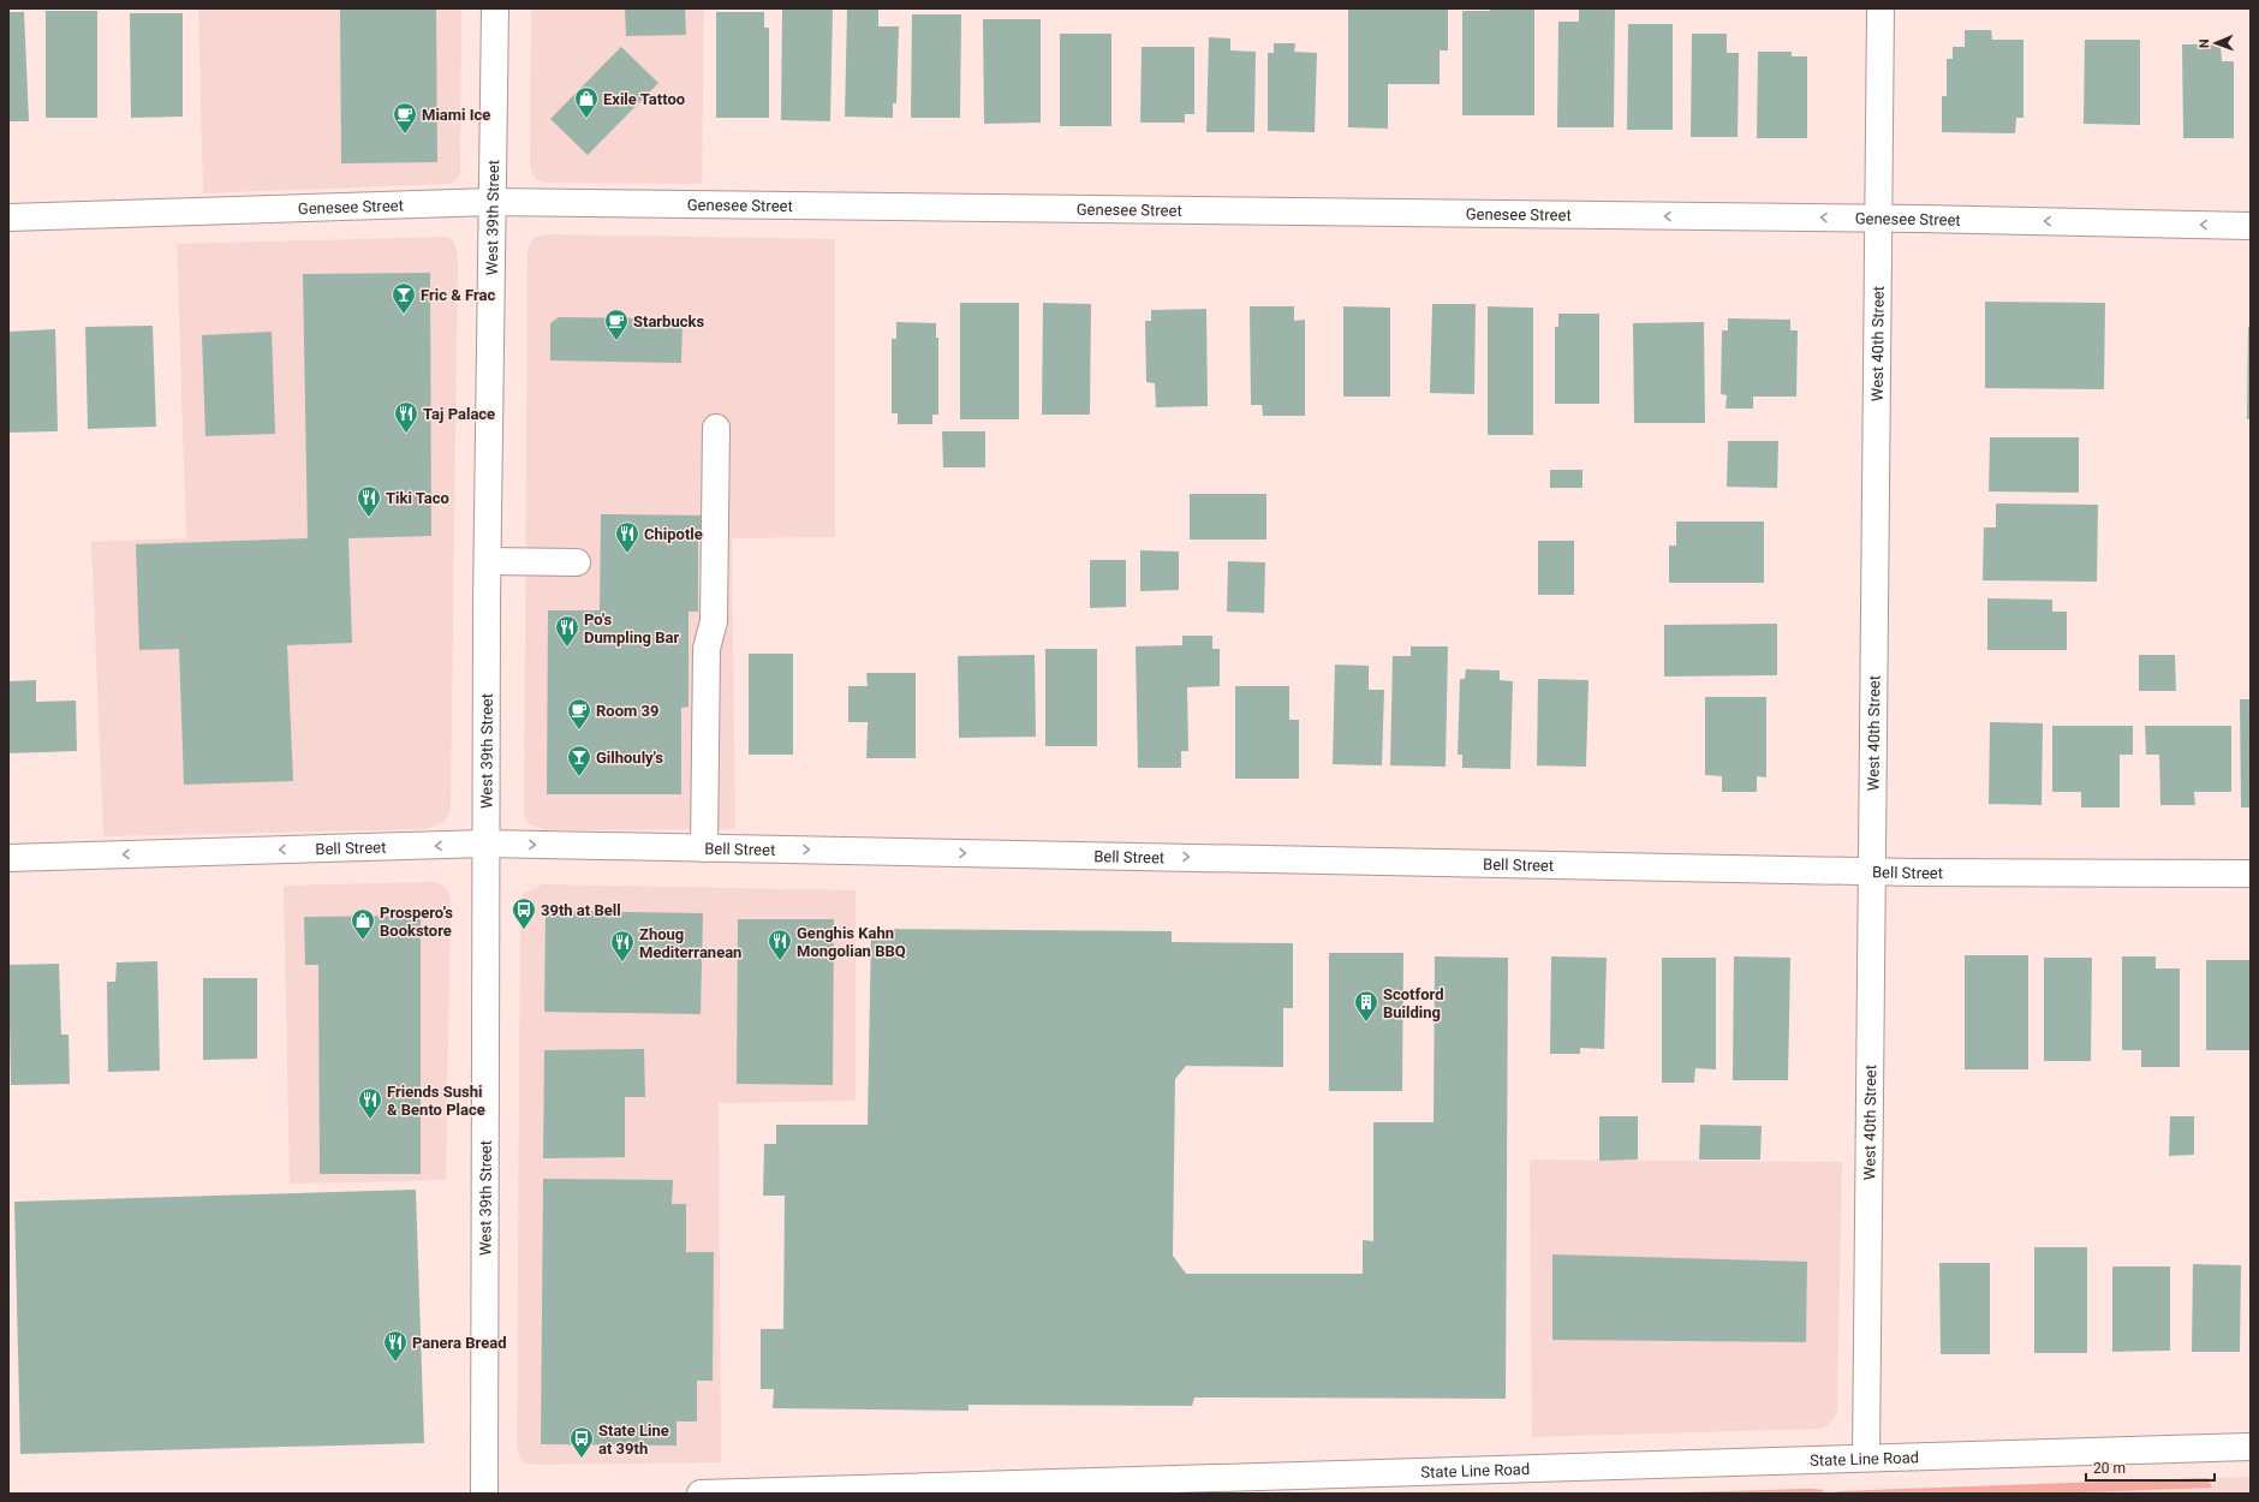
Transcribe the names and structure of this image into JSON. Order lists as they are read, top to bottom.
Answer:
{
  "streets": {
    "street": [
      "Genesee Street",
      "West 39th Street",
      "West 40th Street",
      "Bell Street",
      "State Line Road"
    ]
  },
  "crossings": [
    ["Genesee Street", "West 39th Street"],
    ["Genesee Street", "West 40th Street"],
    ["West 39th Street", "Bell Street"],
    ["West 40th Street", "Bell Street"],
    ["West 40th Street", "State Line Road"]
  ],
  "one_way": ["Genesee Street"],
  "places": {
    "shop": ["Exile Tattoo", "Prospero’s Bookstore"],
    "cafe": ["Miami Ice", "Starbucks", "Room 39"],
    "bar": ["Fric & Frac", "Gilhouly's"],
    "restaurant": [
      "Taj Palace",
      "Tiki Taco",
      "Chipotle",
      "Po's Dumpling Bar",
      "Genghis Kahn Mongolian BBQ",
      "Zhoug Mediterranean",
      "Friends Sushi & Bento Place",
      "Panera Bread"
    ],
    "bus stop": ["39th at Bell", "State Line at 39th"],
    "building": ["Scotford Building"]
  },
  "scale_bar": "20 m",
  "north": "left"
}
